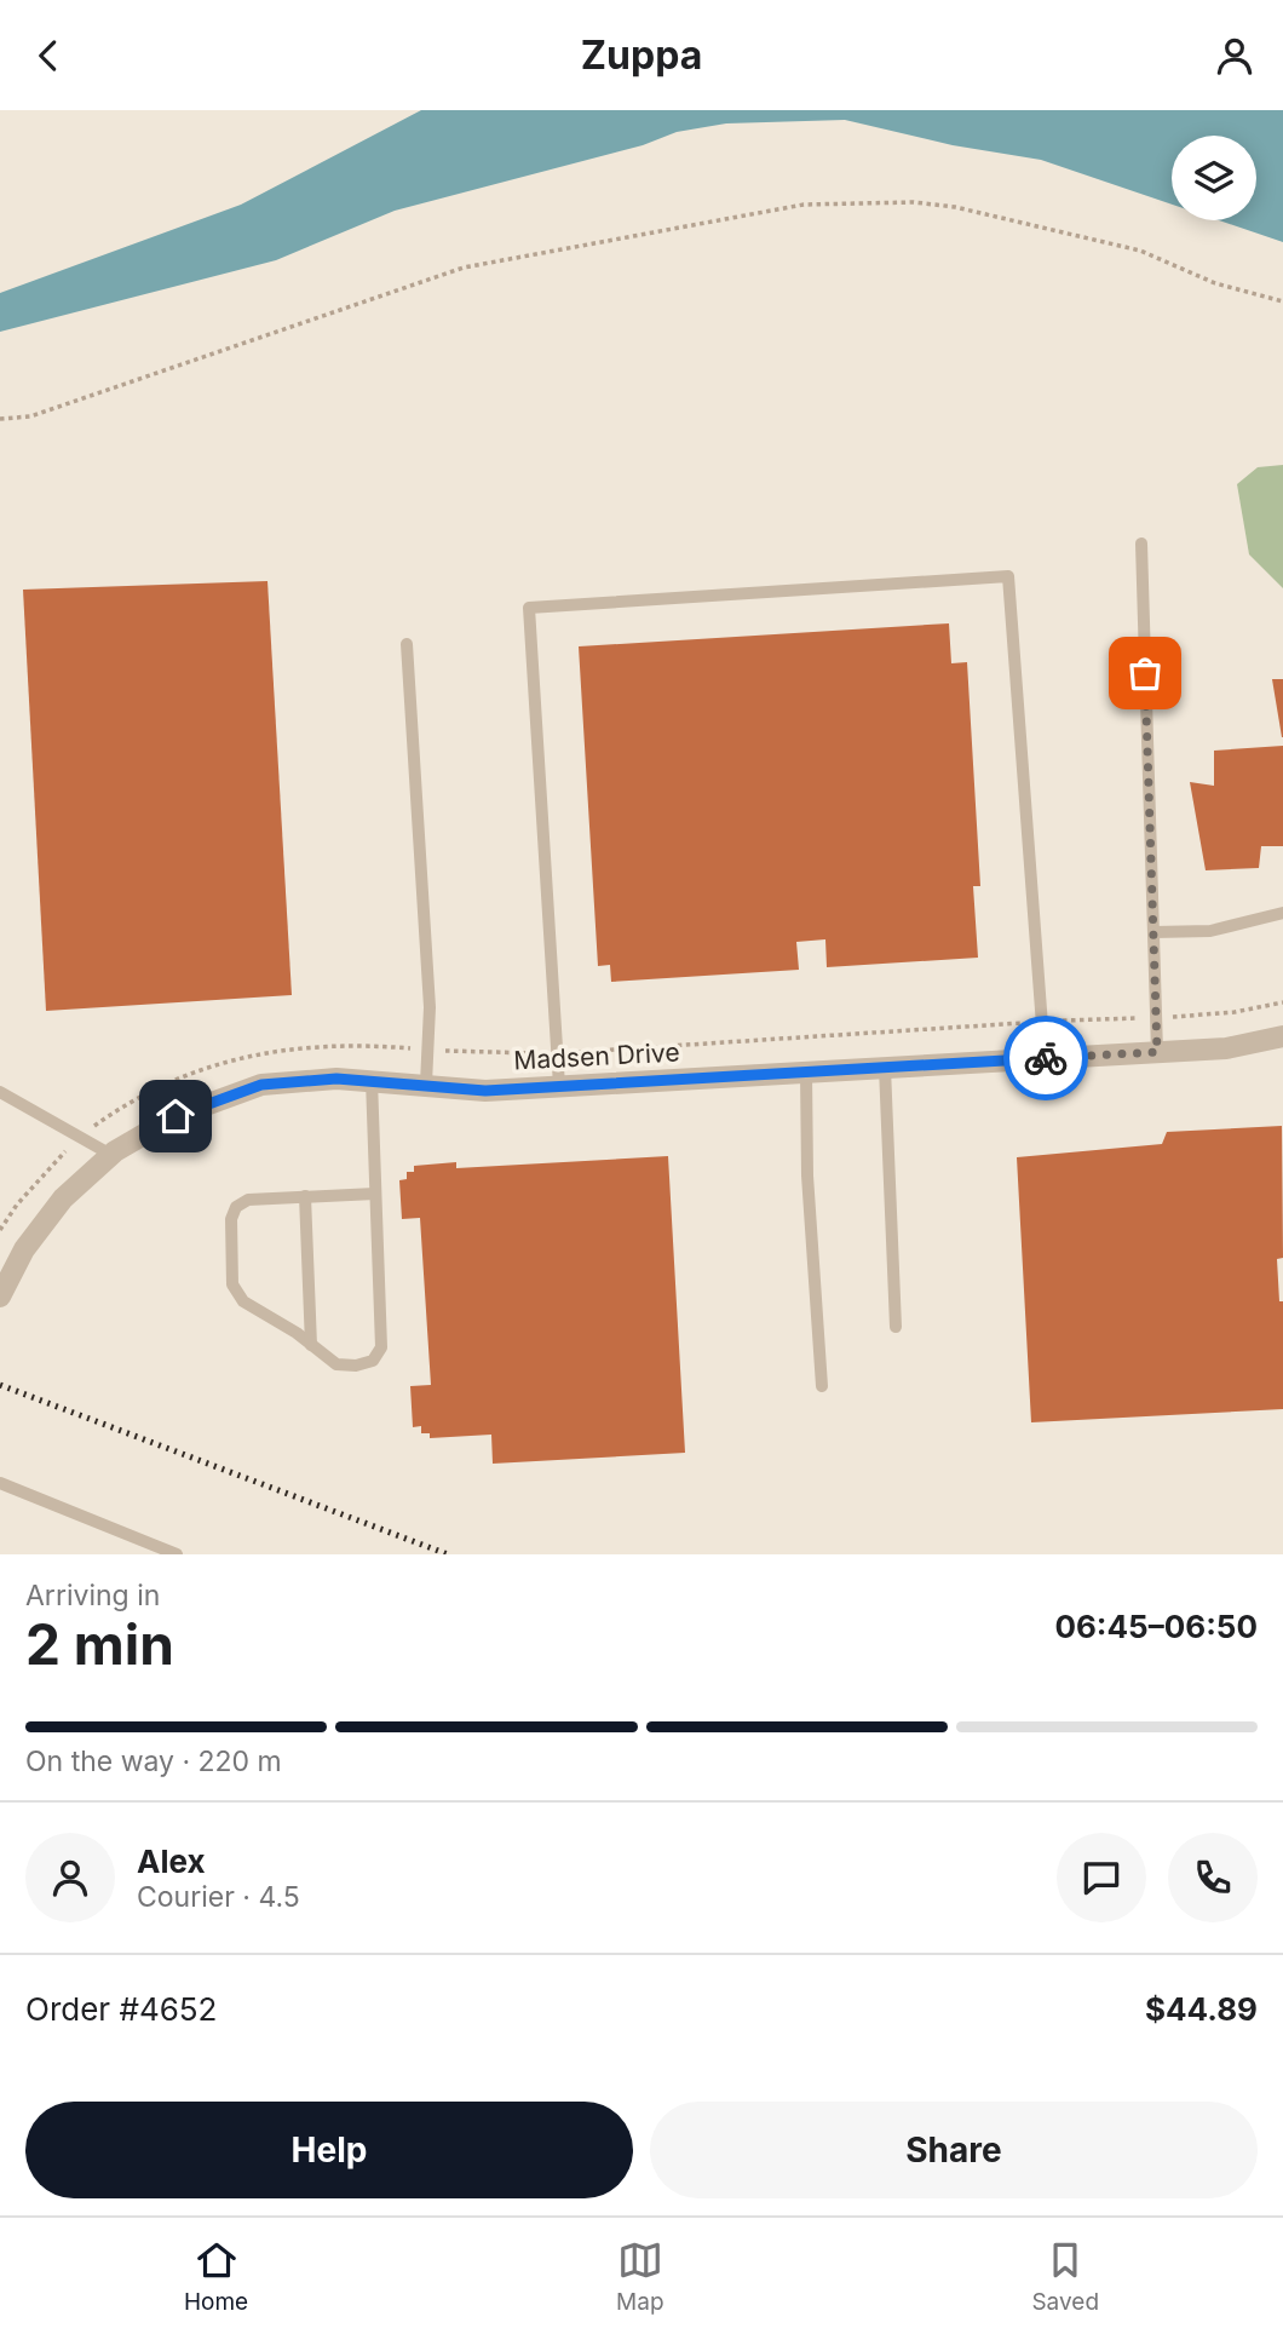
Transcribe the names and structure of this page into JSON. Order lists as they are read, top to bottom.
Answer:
{
  "streets": {
    "street": ["Madsen Drive"]
  },
  "page": {
    "header": "Zuppa",
    "heading": ["2 min", "Arriving in", "06:45–06:50"],
    "panel": [
      "Alex",
      "Courier · 4.5",
      "Order #4652",
      "$44.89"
    ],
    "bar": "On the way · 220 m",
    "buttons": ["Help", "Share"],
    "tabs": ["Home", "Map", "Saved"]
  }
}
